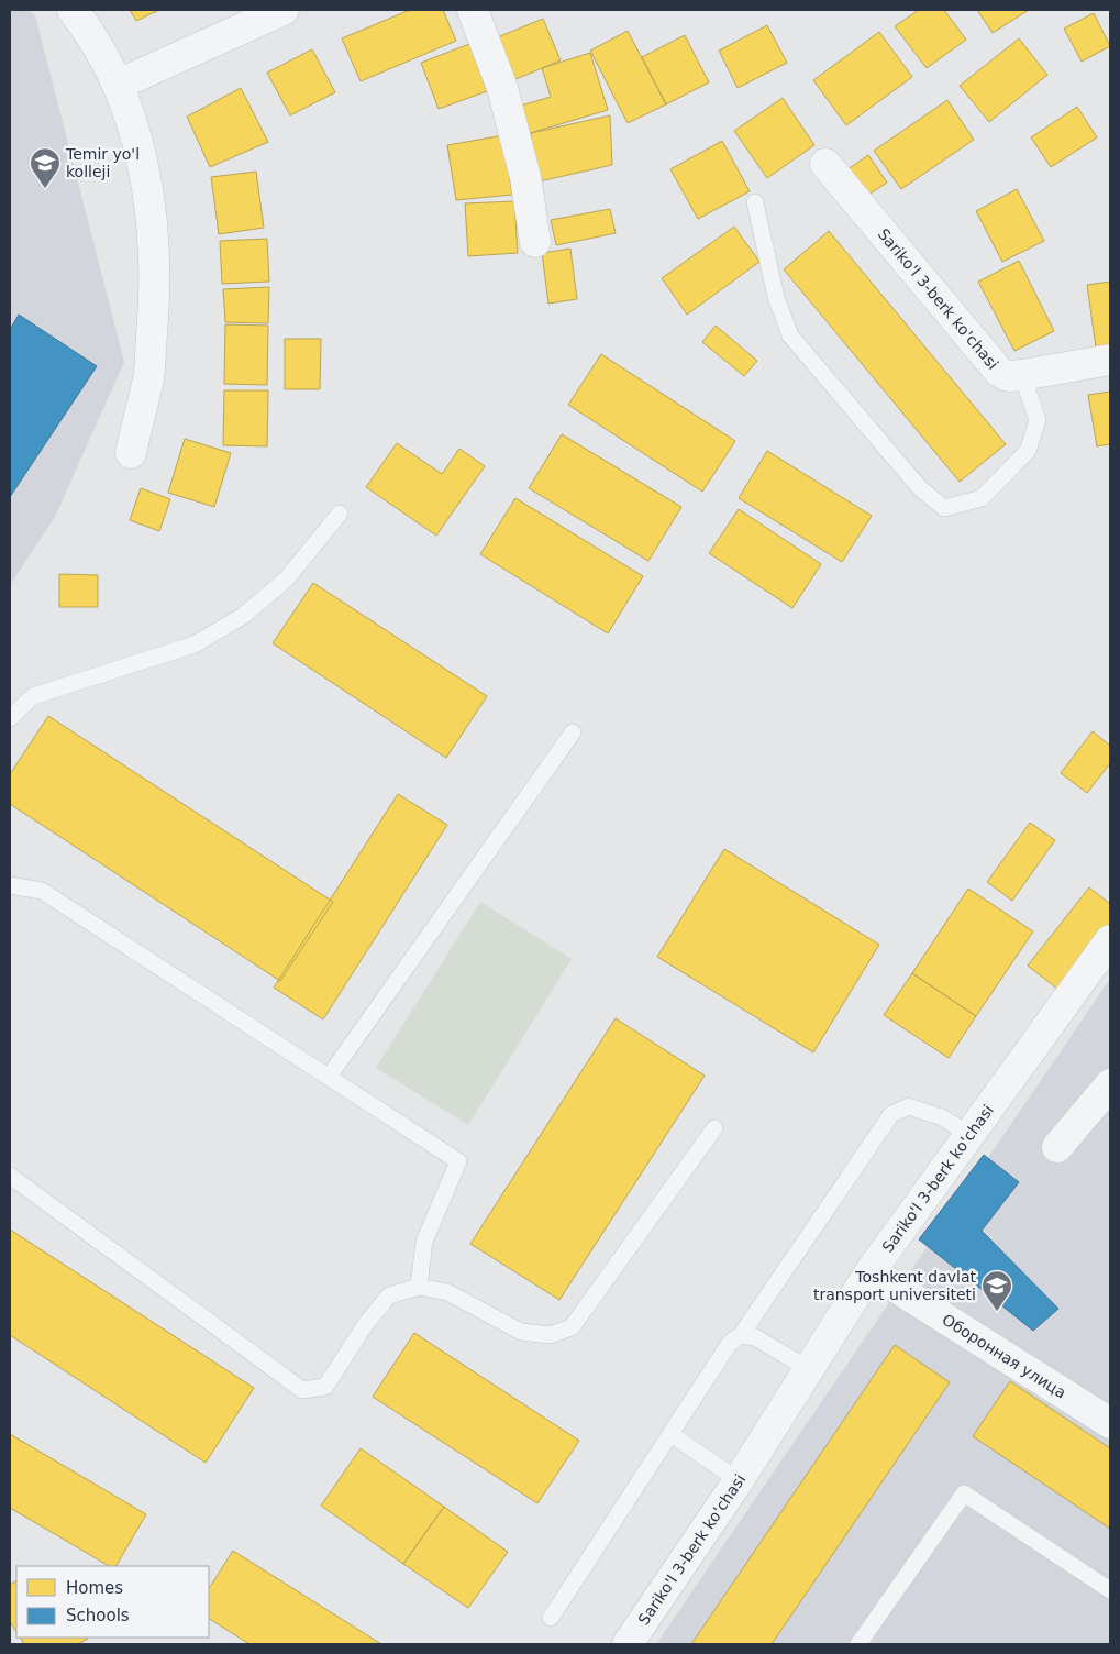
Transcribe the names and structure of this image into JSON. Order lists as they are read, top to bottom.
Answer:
{
  "streets": {
    "street": ["Sariko'l 3-berk ko'chasi", "Оборонная улица"]
  },
  "crossings": [
    ["Sariko'l 3-berk ko'chasi", "Оборонная улица"]
  ],
  "places": {
    "school or university": ["Temir yo'l kolleji", "Toshkent davlat transport universiteti"]
  },
  "legend": ["Homes", "Schools"]
}
